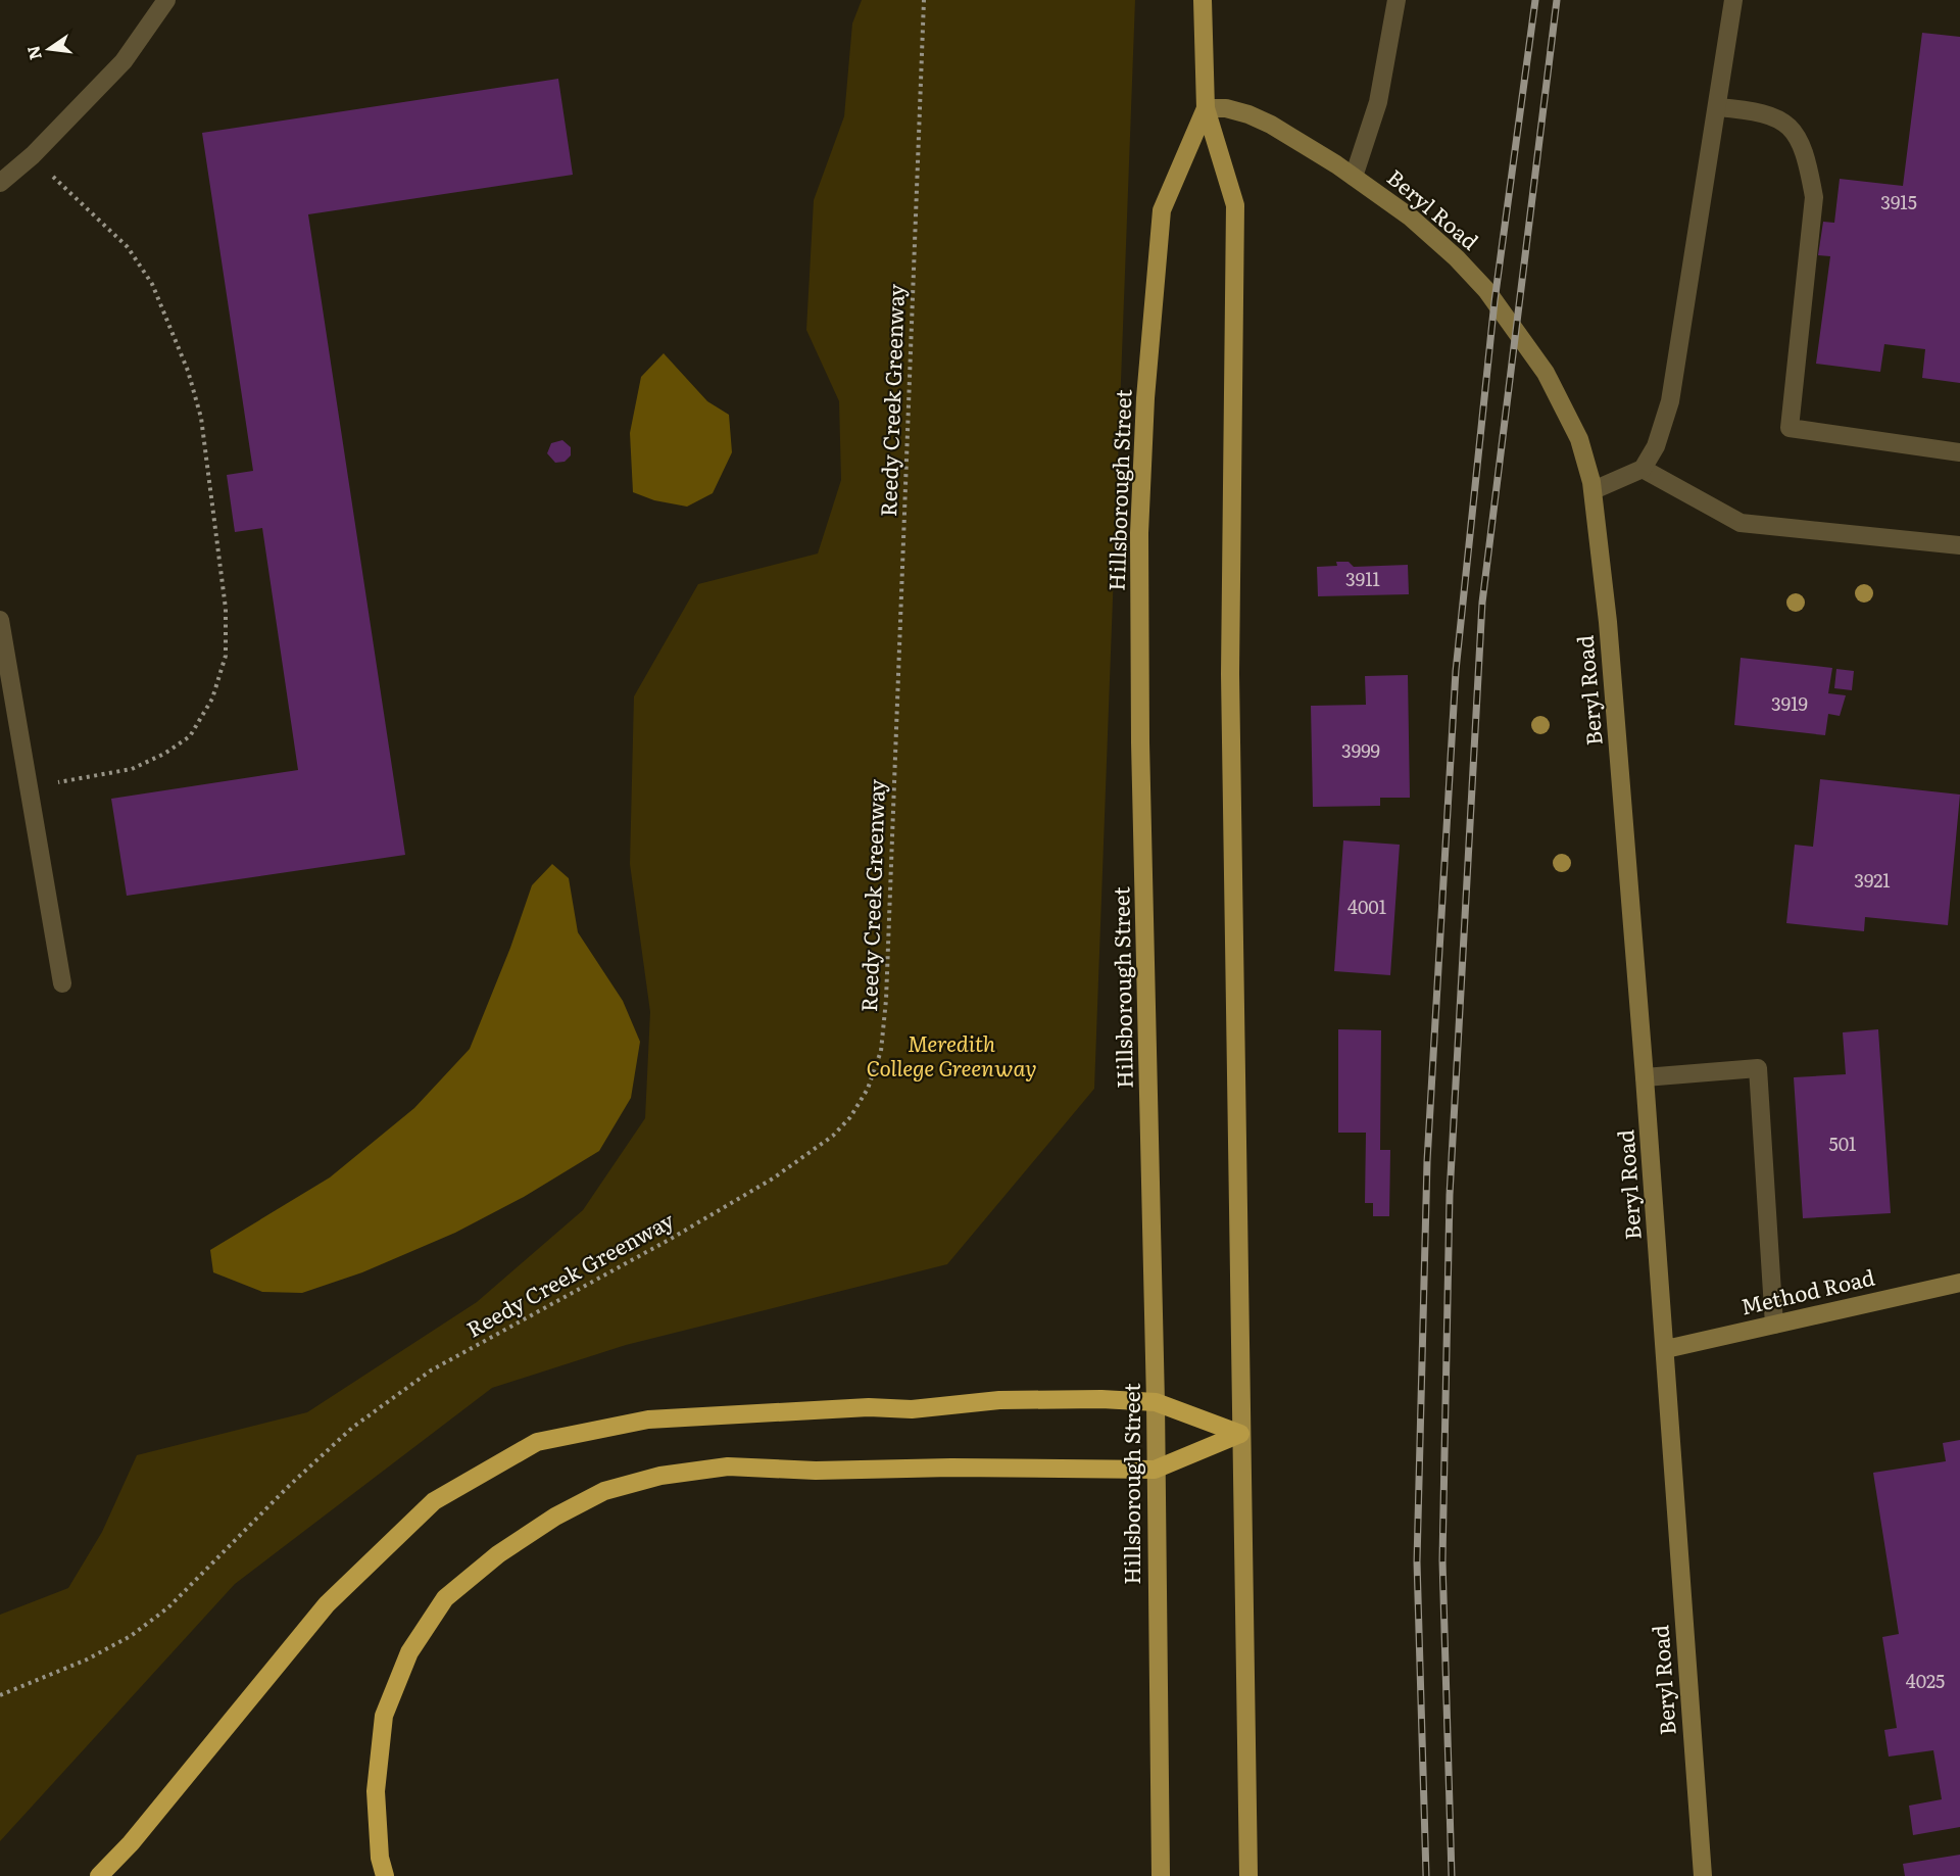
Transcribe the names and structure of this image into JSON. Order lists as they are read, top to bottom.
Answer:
{
  "streets": {
    "main road": ["Hillsborough Street"],
    "street": ["Beryl Road", "Method Road"],
    "path": ["Reedy Creek Greenway"]
  },
  "crossings": [
    ["Beryl Road", "Hillsborough Street"],
    ["Beryl Road", "Method Road"]
  ],
  "parks": ["Meredith College Greenway"],
  "house_numbers": [
    "3915",
    "3911",
    "3919",
    "3999",
    "3921",
    "4001",
    "501",
    "4025"
  ],
  "north": "left"
}
